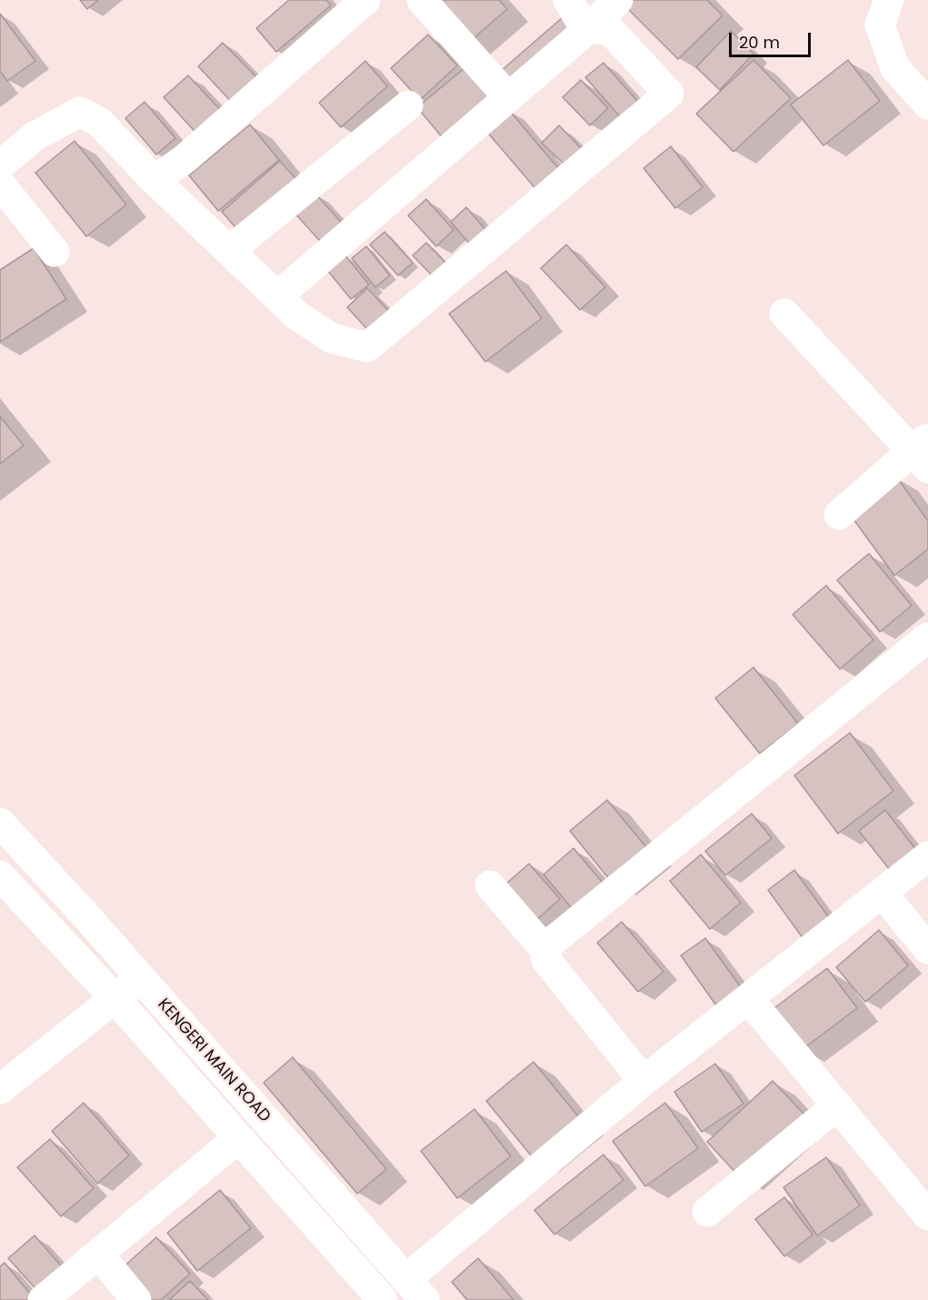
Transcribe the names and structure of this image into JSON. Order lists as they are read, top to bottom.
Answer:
{
  "streets": {
    "street": ["KENGERI MAIN ROAD"]
  },
  "scale_bar": "20 m"
}
